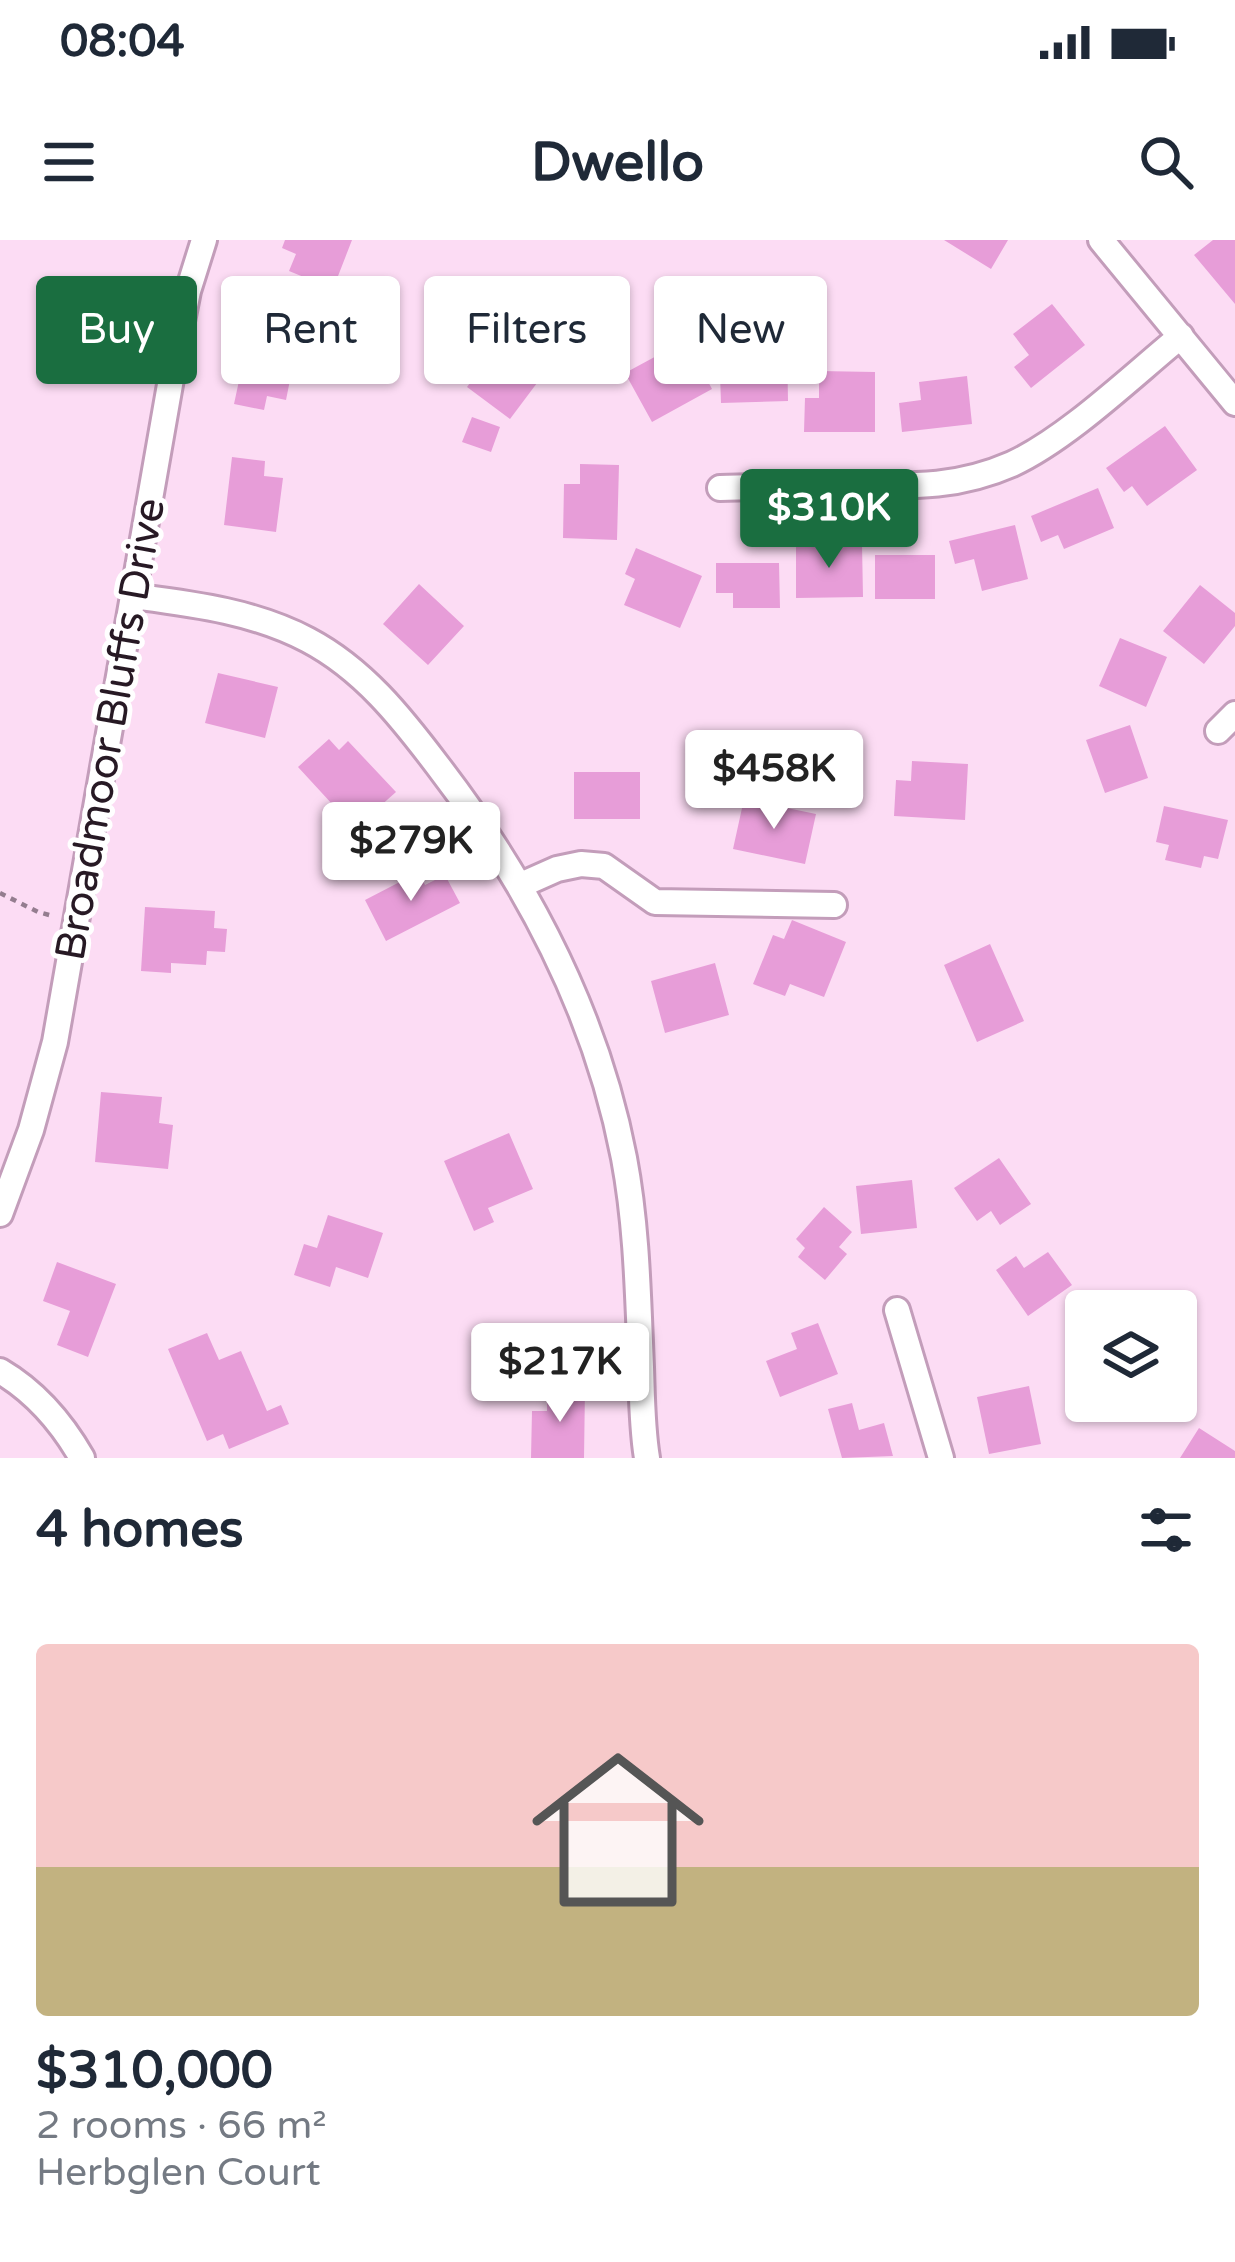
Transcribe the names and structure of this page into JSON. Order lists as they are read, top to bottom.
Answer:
{
  "streets": {
    "street": ["Broadmoor Bluffs Drive"]
  },
  "page": {
    "status": "08:04",
    "header": "Dwello",
    "chip": [
      "Buy",
      "Rent",
      "Filters",
      "New"
    ],
    "price": [
      "$310K",
      "$458K",
      "$279K",
      "$217K"
    ],
    "heading": "4 homes",
    "list": [
      {
        "name": "$310,000",
        "note": "2 rooms · 66 m² · Herbglen Court"
      }
    ]
  }
}
